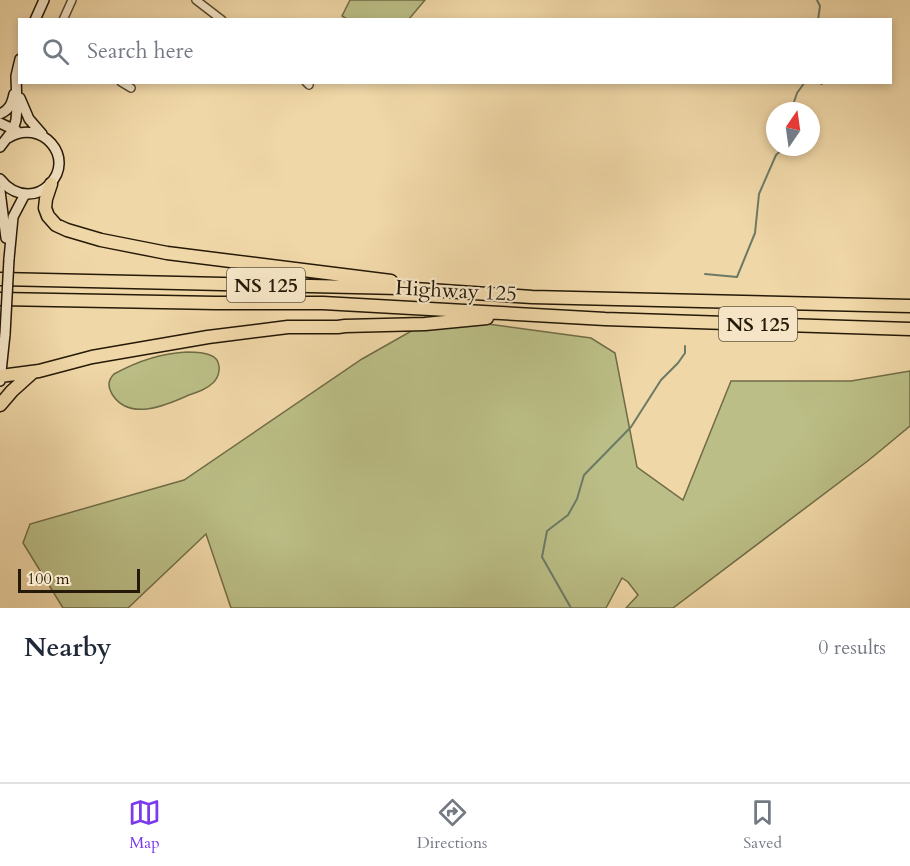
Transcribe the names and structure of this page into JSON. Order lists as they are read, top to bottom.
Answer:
{
  "streets": {
    "highway": ["NS 125", "Highway 125"]
  },
  "scale_bar": "100 m",
  "north": "top",
  "page": {
    "search": "Search here",
    "scale": "100 m",
    "heading": ["Nearby", "0 results"],
    "nav": ["Map", "Directions", "Saved"]
  }
}
